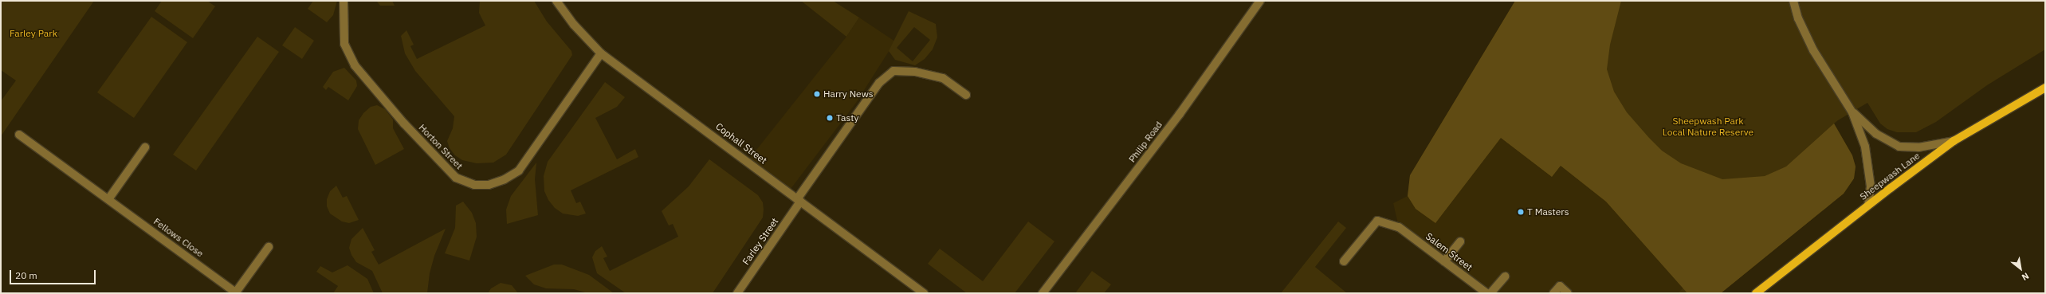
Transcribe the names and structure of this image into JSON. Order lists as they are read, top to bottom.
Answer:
{
  "streets": {
    "main road": ["Sheepwash Lane"],
    "street": [
      "Philip Road",
      "Cophall Street",
      "Horton Street",
      "Fellows Close",
      "Farley Street",
      "Salem Street"
    ]
  },
  "crossings": [
    ["Cophall Street", "Horton Street"],
    ["Cophall Street", "Farley Street"]
  ],
  "parks": ["Farley Park", "Sheepwash Park Local Nature Reserve"],
  "places": ["Harry News", "Tasty", "T Masters"],
  "scale_bar": "20 m",
  "north": "bottom right"
}
